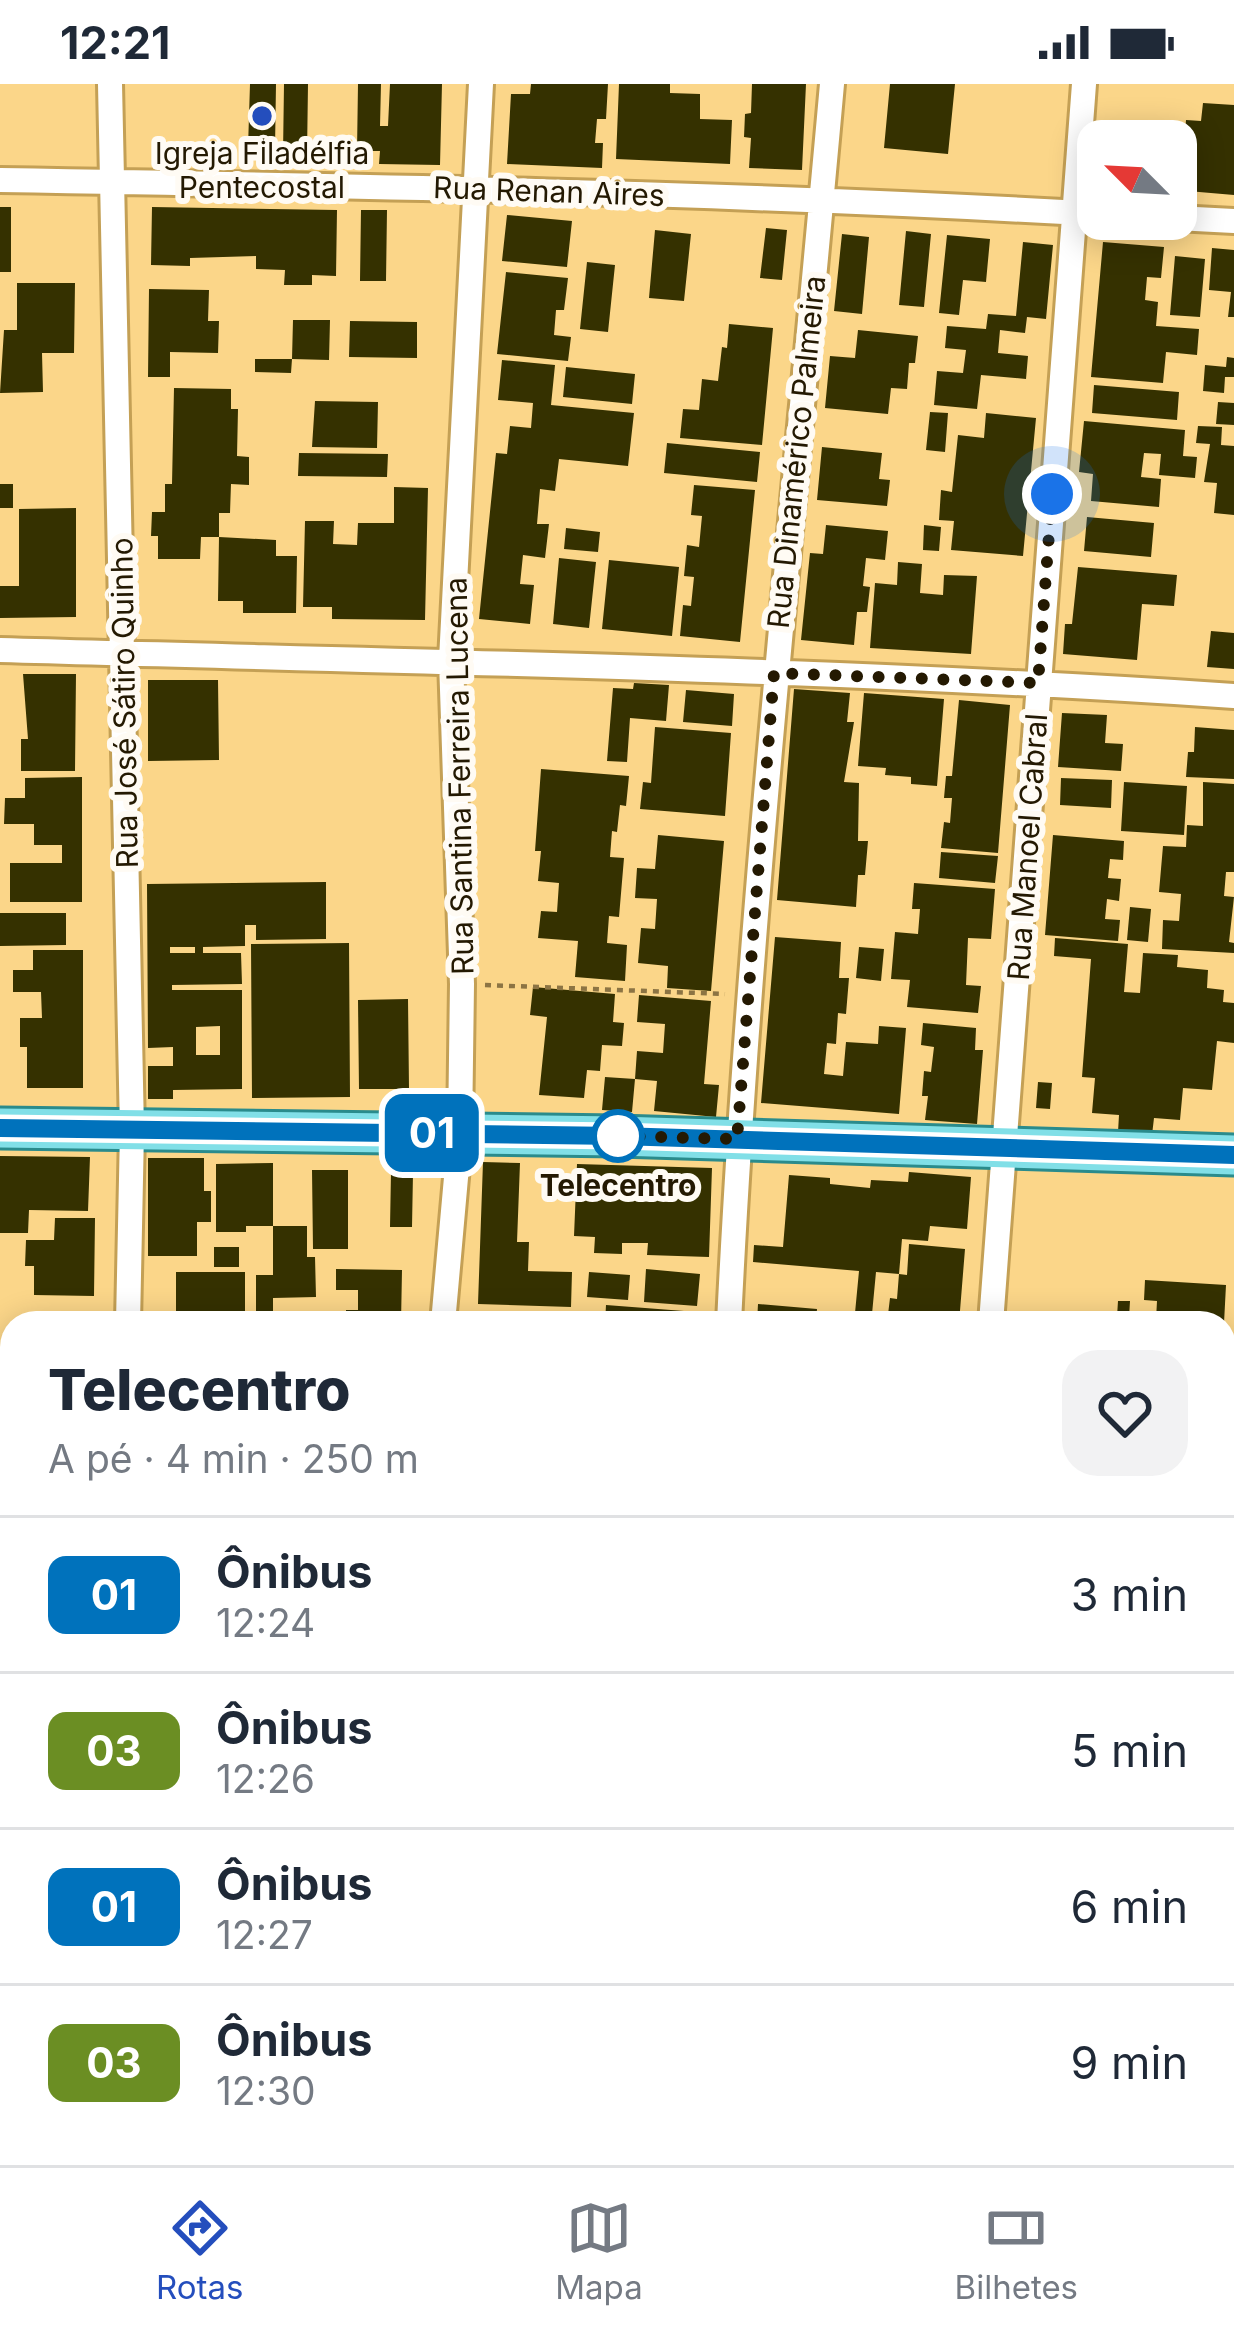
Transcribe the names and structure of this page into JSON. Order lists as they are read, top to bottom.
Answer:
{
  "streets": {
    "street": [
      "Rua Renan Aires",
      "Rua Dinamérico Palmeira",
      "Rua José Sátiro Quinho",
      "Rua Santina Ferreira Lucena",
      "Rua Manoel Cabral"
    ]
  },
  "crossings": [
    ["Rua Renan Aires", "Rua Dinamérico Palmeira"],
    ["Rua Renan Aires", "Rua José Sátiro Quinho"],
    ["Rua Renan Aires", "Rua Santina Ferreira Lucena"]
  ],
  "places": ["Igreja Filadélfia Pentecostal", "Telecentro"],
  "lines": ["bus line 01"],
  "north": "top left",
  "page": {
    "status": "12:21",
    "on_map": "01",
    "heading": ["Telecentro", "A pé · 4 min · 250 m"],
    "list": [
      {
        "mark": "01",
        "name": "Ônibus",
        "note": "12:24",
        "value": "3 min"
      },
      {
        "mark": "03",
        "name": "Ônibus",
        "note": "12:26",
        "value": "5 min"
      },
      {
        "mark": "01",
        "name": "Ônibus",
        "note": "12:27",
        "value": "6 min"
      },
      {
        "mark": "03",
        "name": "Ônibus",
        "note": "12:30",
        "value": "9 min"
      }
    ],
    "tabs": ["Rotas", "Mapa", "Bilhetes"]
  }
}
